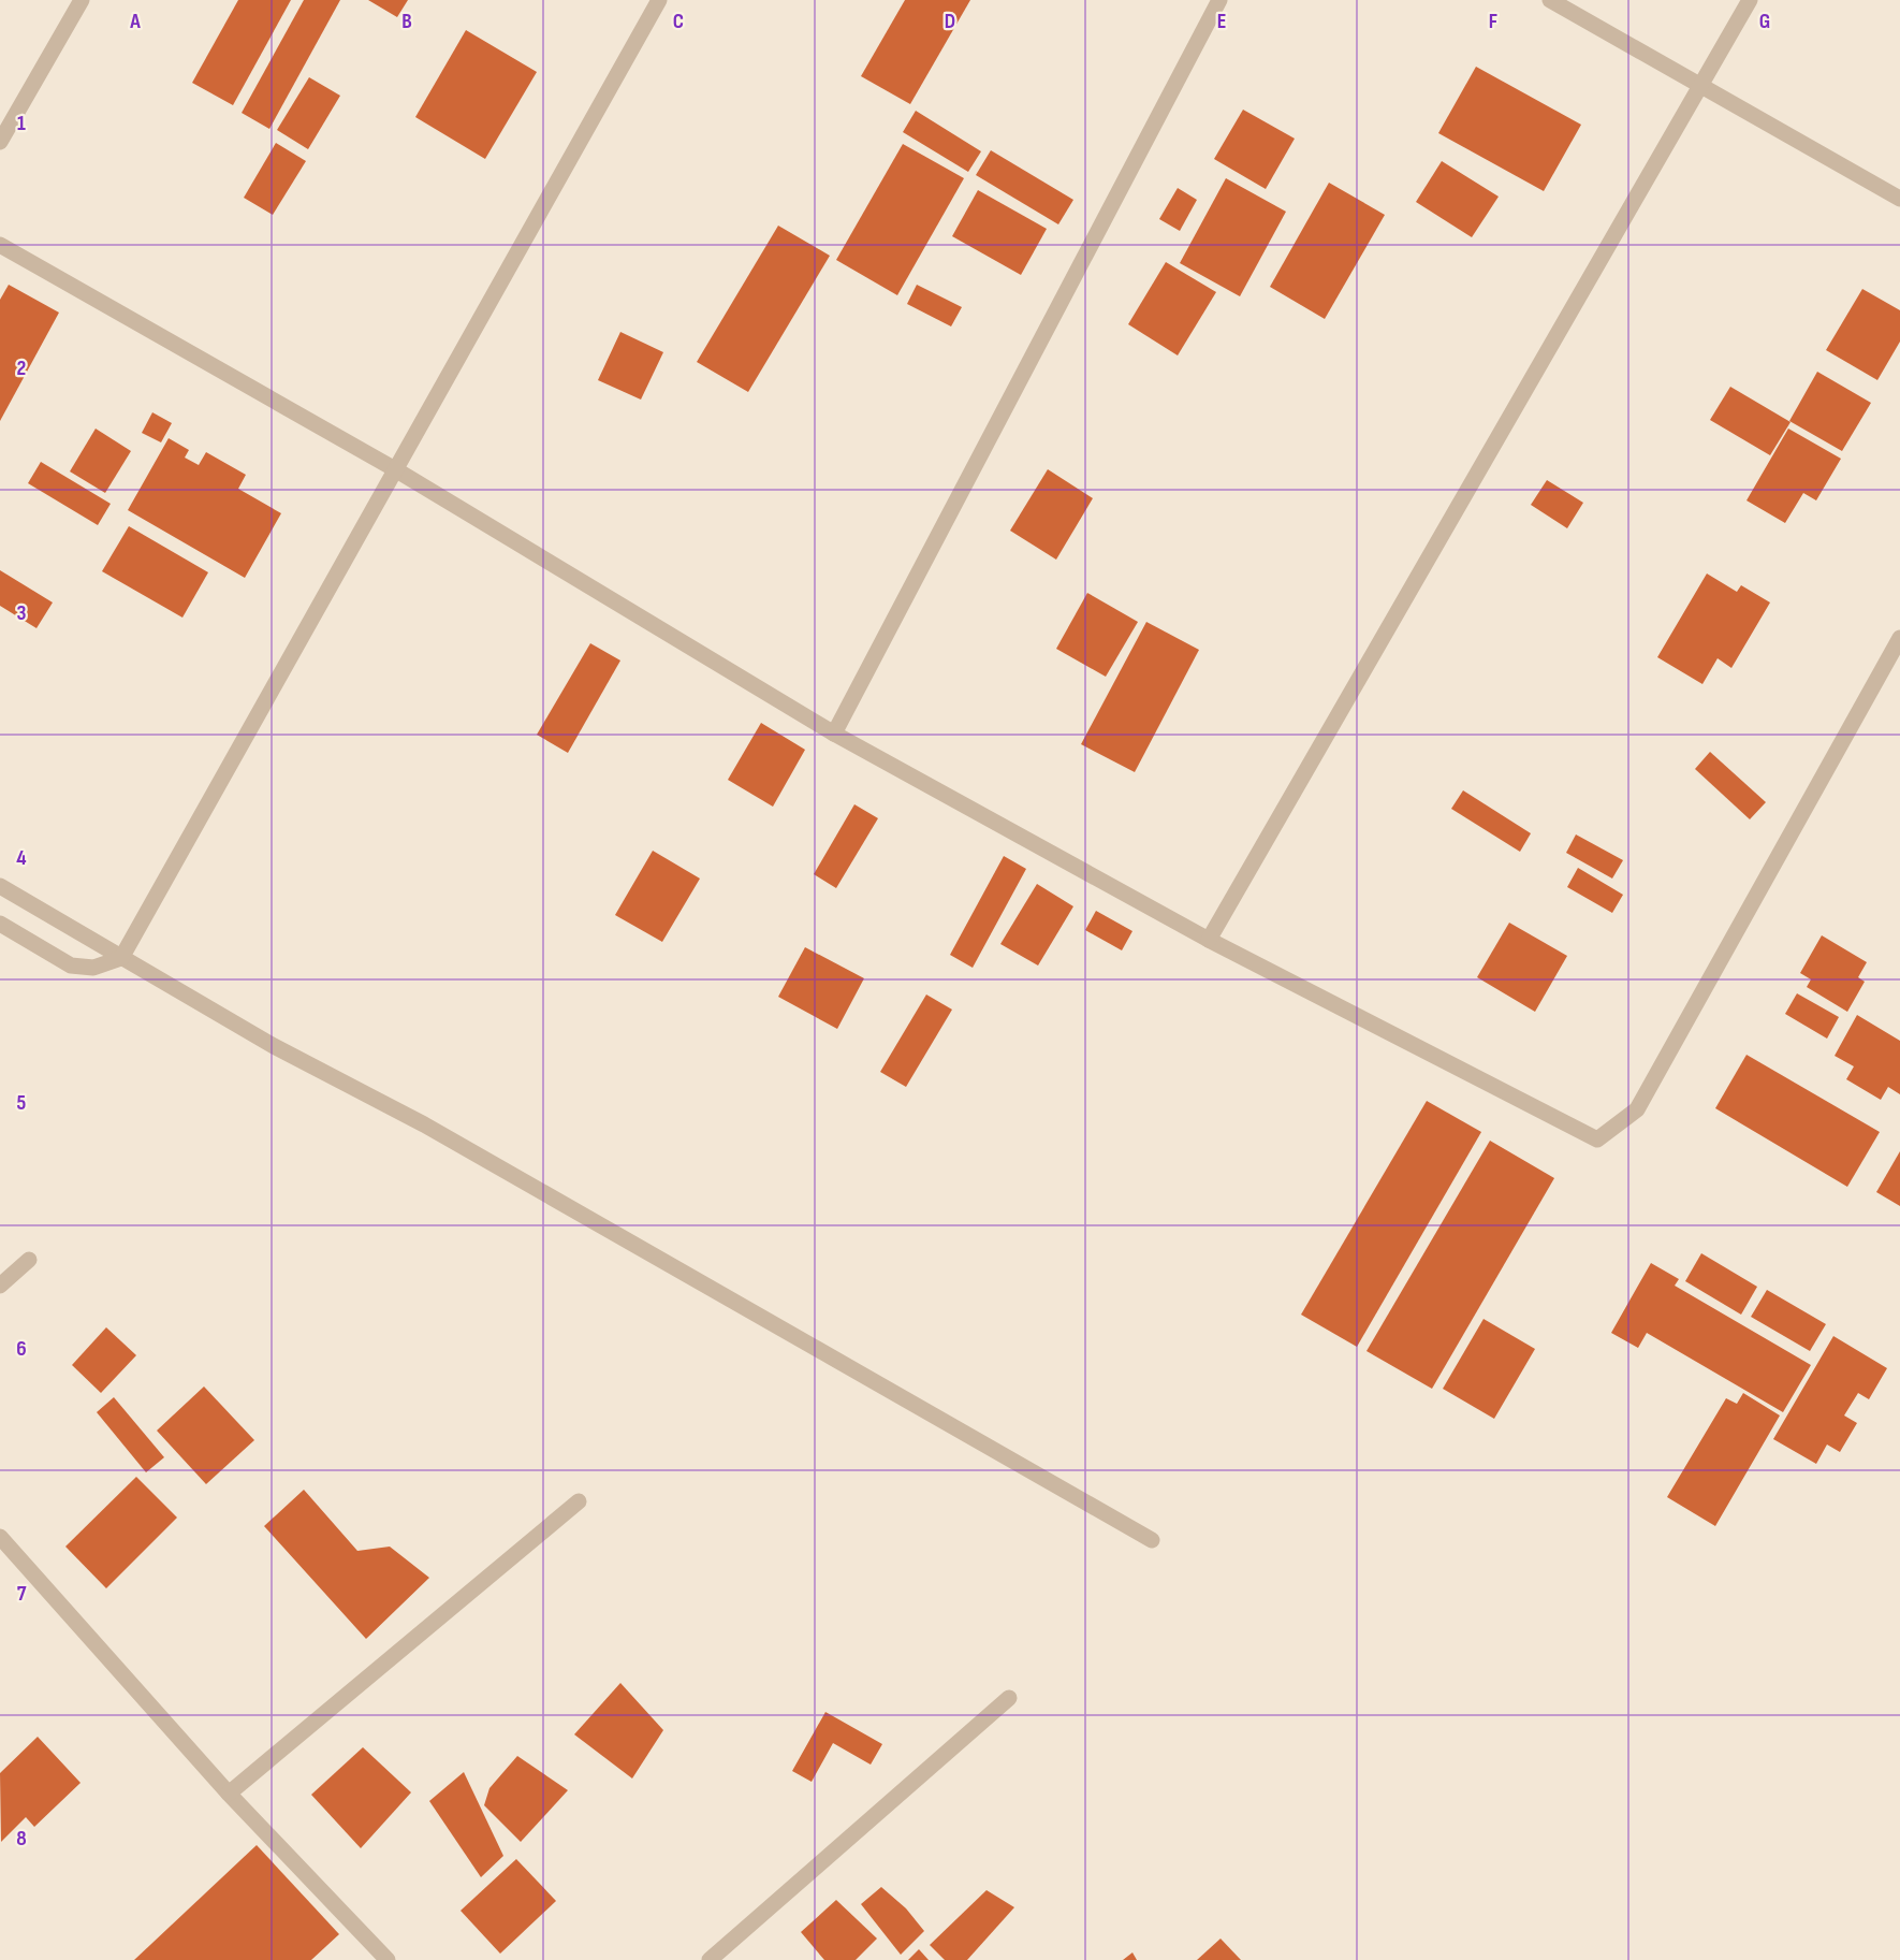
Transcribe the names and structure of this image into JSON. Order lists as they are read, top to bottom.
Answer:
{
  "grid": {
    "columns": [
      "A",
      "B",
      "C",
      "D",
      "E",
      "F",
      "G"
    ],
    "rows": [
      "1",
      "2",
      "3",
      "4",
      "5",
      "6",
      "7",
      "8"
    ]
  }
}
